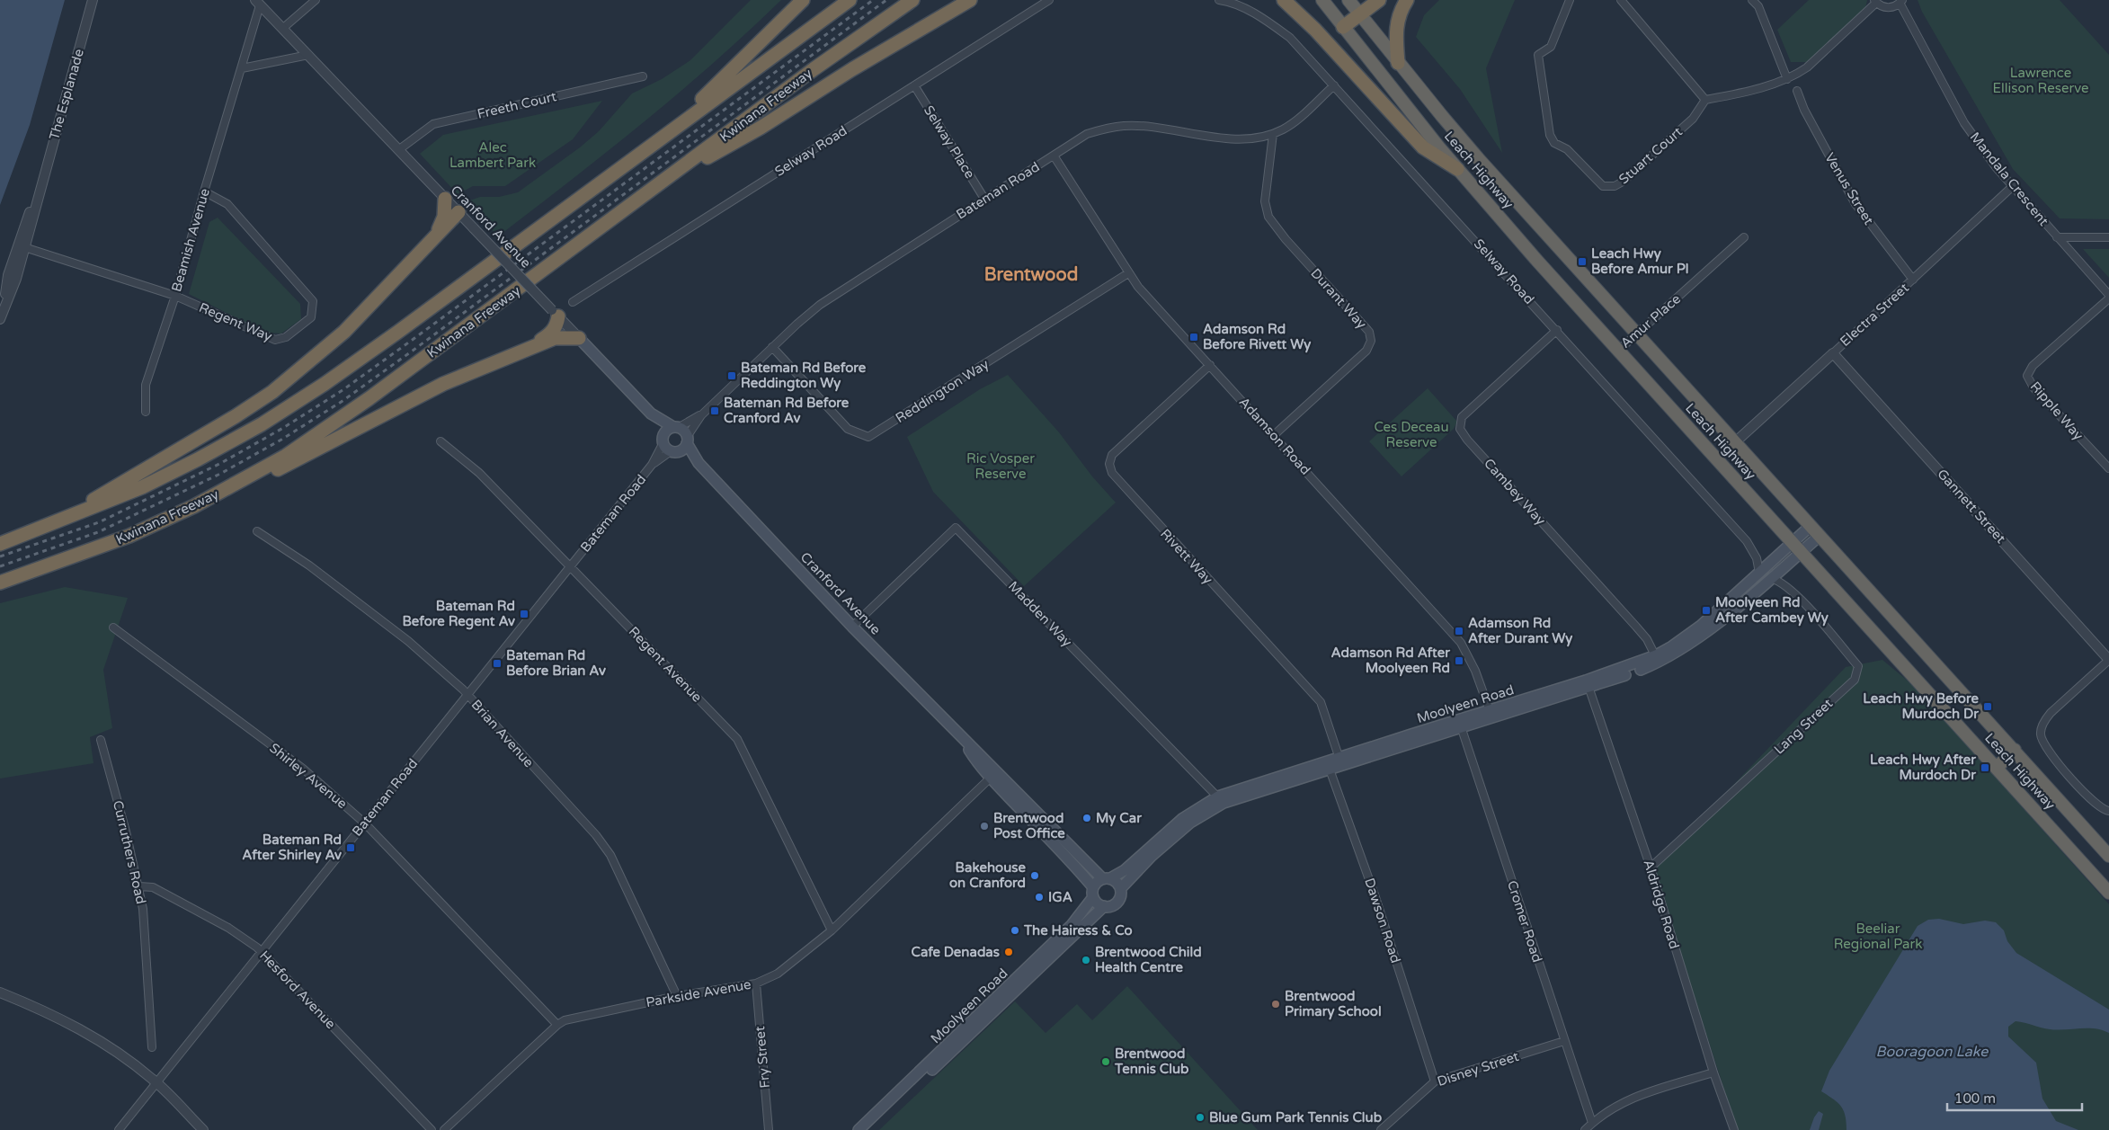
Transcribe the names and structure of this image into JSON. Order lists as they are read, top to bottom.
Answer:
{
  "streets": {
    "highway": ["Kwinana Freeway", "Leach Highway"],
    "main road": ["Cranford Avenue", "Moolyeen Road"],
    "street": [
      "The Esplanade",
      "Freeth Court",
      "Selway Place",
      "Selway Road",
      "Stuart Court",
      "Mandala Crescent",
      "Venus Street",
      "Bateman Road",
      "Beamish Avenue",
      "Durant Way",
      "Electra Street",
      "Amur Place",
      "Regent Way",
      "Reddington Way",
      "Ripple Way",
      "Adamson Road",
      "Cambey Way",
      "Gannett Street",
      "Rivett Way",
      "Madden Way",
      "Regent Avenue",
      "Lang Street",
      "Brian Avenue",
      "Shirley Avenue",
      "Curruthers Road",
      "Aldridge Road",
      "Dawson Road",
      "Cromer Road",
      "Hesford Avenue",
      "Parkside Avenue",
      "Fry Street",
      "Disney Street"
    ]
  },
  "crossings": [
    ["The Esplanade", "Regent Way"],
    ["Freeth Court", "Cranford Avenue"],
    ["Selway Place", "Selway Road"],
    ["Selway Place", "Bateman Road"],
    ["Selway Road", "Bateman Road"],
    ["Selway Road", "Cambey Way"],
    ["Selway Road", "Moolyeen Road"],
    ["Stuart Court", "Mandala Crescent"],
    ["Leach Highway", "Electra Street"],
    ["Leach Highway", "Amur Place"],
    ["Leach Highway", "Moolyeen Road"],
    ["Mandala Crescent", "Electra Street"],
    ["Mandala Crescent", "Ripple Way"],
    ["Venus Street", "Electra Street"],
    ["Bateman Road", "Cranford Avenue"],
    ["Bateman Road", "Durant Way"],
    ["Bateman Road", "Reddington Way"],
    ["Bateman Road", "Adamson Road"],
    ["Bateman Road", "Regent Avenue"],
    ["Bateman Road", "Brian Avenue"],
    ["Bateman Road", "Shirley Avenue"],
    ["Bateman Road", "Hesford Avenue"],
    ["Cranford Avenue", "Beamish Avenue"],
    ["Cranford Avenue", "Madden Way"],
    ["Cranford Avenue", "Moolyeen Road"],
    ["Cranford Avenue", "Parkside Avenue"],
    ["Beamish Avenue", "Regent Way"],
    ["Durant Way", "Adamson Road"],
    ["Electra Street", "Gannett Street"],
    ["Reddington Way", "Adamson Road"],
    ["Adamson Road", "Rivett Way"],
    ["Adamson Road", "Moolyeen Road"],
    ["Cambey Way", "Moolyeen Road"],
    ["Rivett Way", "Moolyeen Road"],
    ["Madden Way", "Moolyeen Road"],
    ["Regent Avenue", "Parkside Avenue"],
    ["Moolyeen Road", "Lang Street"],
    ["Moolyeen Road", "Aldridge Road"],
    ["Moolyeen Road", "Dawson Road"],
    ["Moolyeen Road", "Cromer Road"],
    ["Lang Street", "Aldridge Road"],
    ["Brian Avenue", "Parkside Avenue"],
    ["Shirley Avenue", "Parkside Avenue"],
    ["Curruthers Road", "Hesford Avenue"],
    ["Dawson Road", "Disney Street"],
    ["Cromer Road", "Disney Street"],
    ["Parkside Avenue", "Fry Street"]
  ],
  "districts": ["Brentwood"],
  "water": ["Booragoon Lake"],
  "parks": [
    "Lawrence Ellison Reserve",
    "Alec Lambert Park",
    "Ces Deceau Reserve",
    "Ric Vosper Reserve",
    "Beeliar Regional Park"
  ],
  "places": {
    "transit": [
      "Leach Hwy Before Amur Pl",
      "Adamson Rd Before Rivett Wy",
      "Bateman Rd Before Reddington Wy",
      "Bateman Rd Before Cranford Av",
      "Moolyeen Rd After Cambey Wy",
      "Bateman Rd Before Regent Av",
      "Adamson Rd After Durant Wy",
      "Adamson Rd After Moolyeen Rd",
      "Bateman Rd Before Brian Av",
      "Leach Hwy Before Murdoch Dr",
      "Leach Hwy After Murdoch Dr",
      "Bateman Rd After Shirley Av"
    ],
    "other": [
      "My Car",
      "Brentwood Post Office",
      "Bakehouse on Cranford",
      "IGA",
      "The Hairess & Co",
      "Cafe Denadas",
      "Brentwood Child Health Centre",
      "Brentwood Primary School",
      "Brentwood Tennis Club",
      "Blue Gum Park Tennis Club"
    ]
  },
  "scale_bar": "100 m"
}
